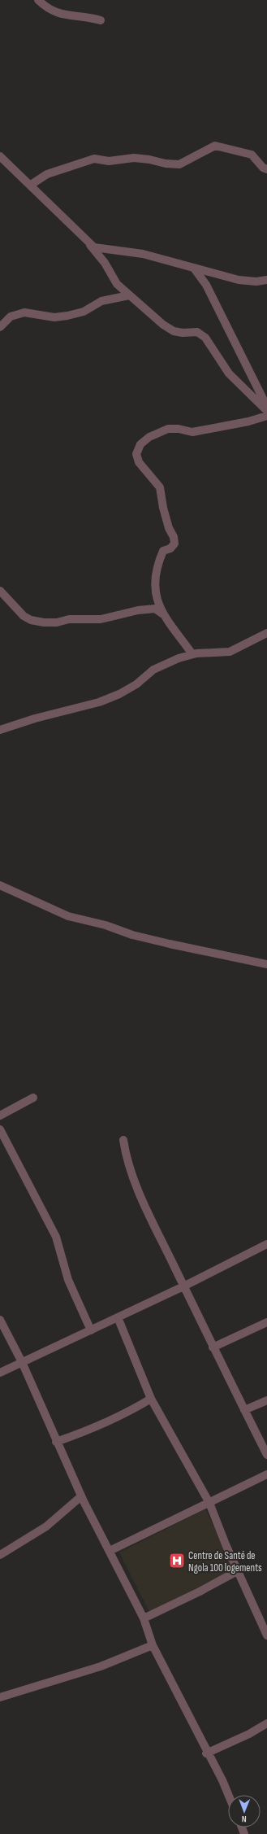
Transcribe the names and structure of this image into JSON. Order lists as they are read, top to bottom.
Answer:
{
  "places": {
    "hospital": ["Centre de Santé de Ngola 100 logements"]
  },
  "north": "bottom"
}
